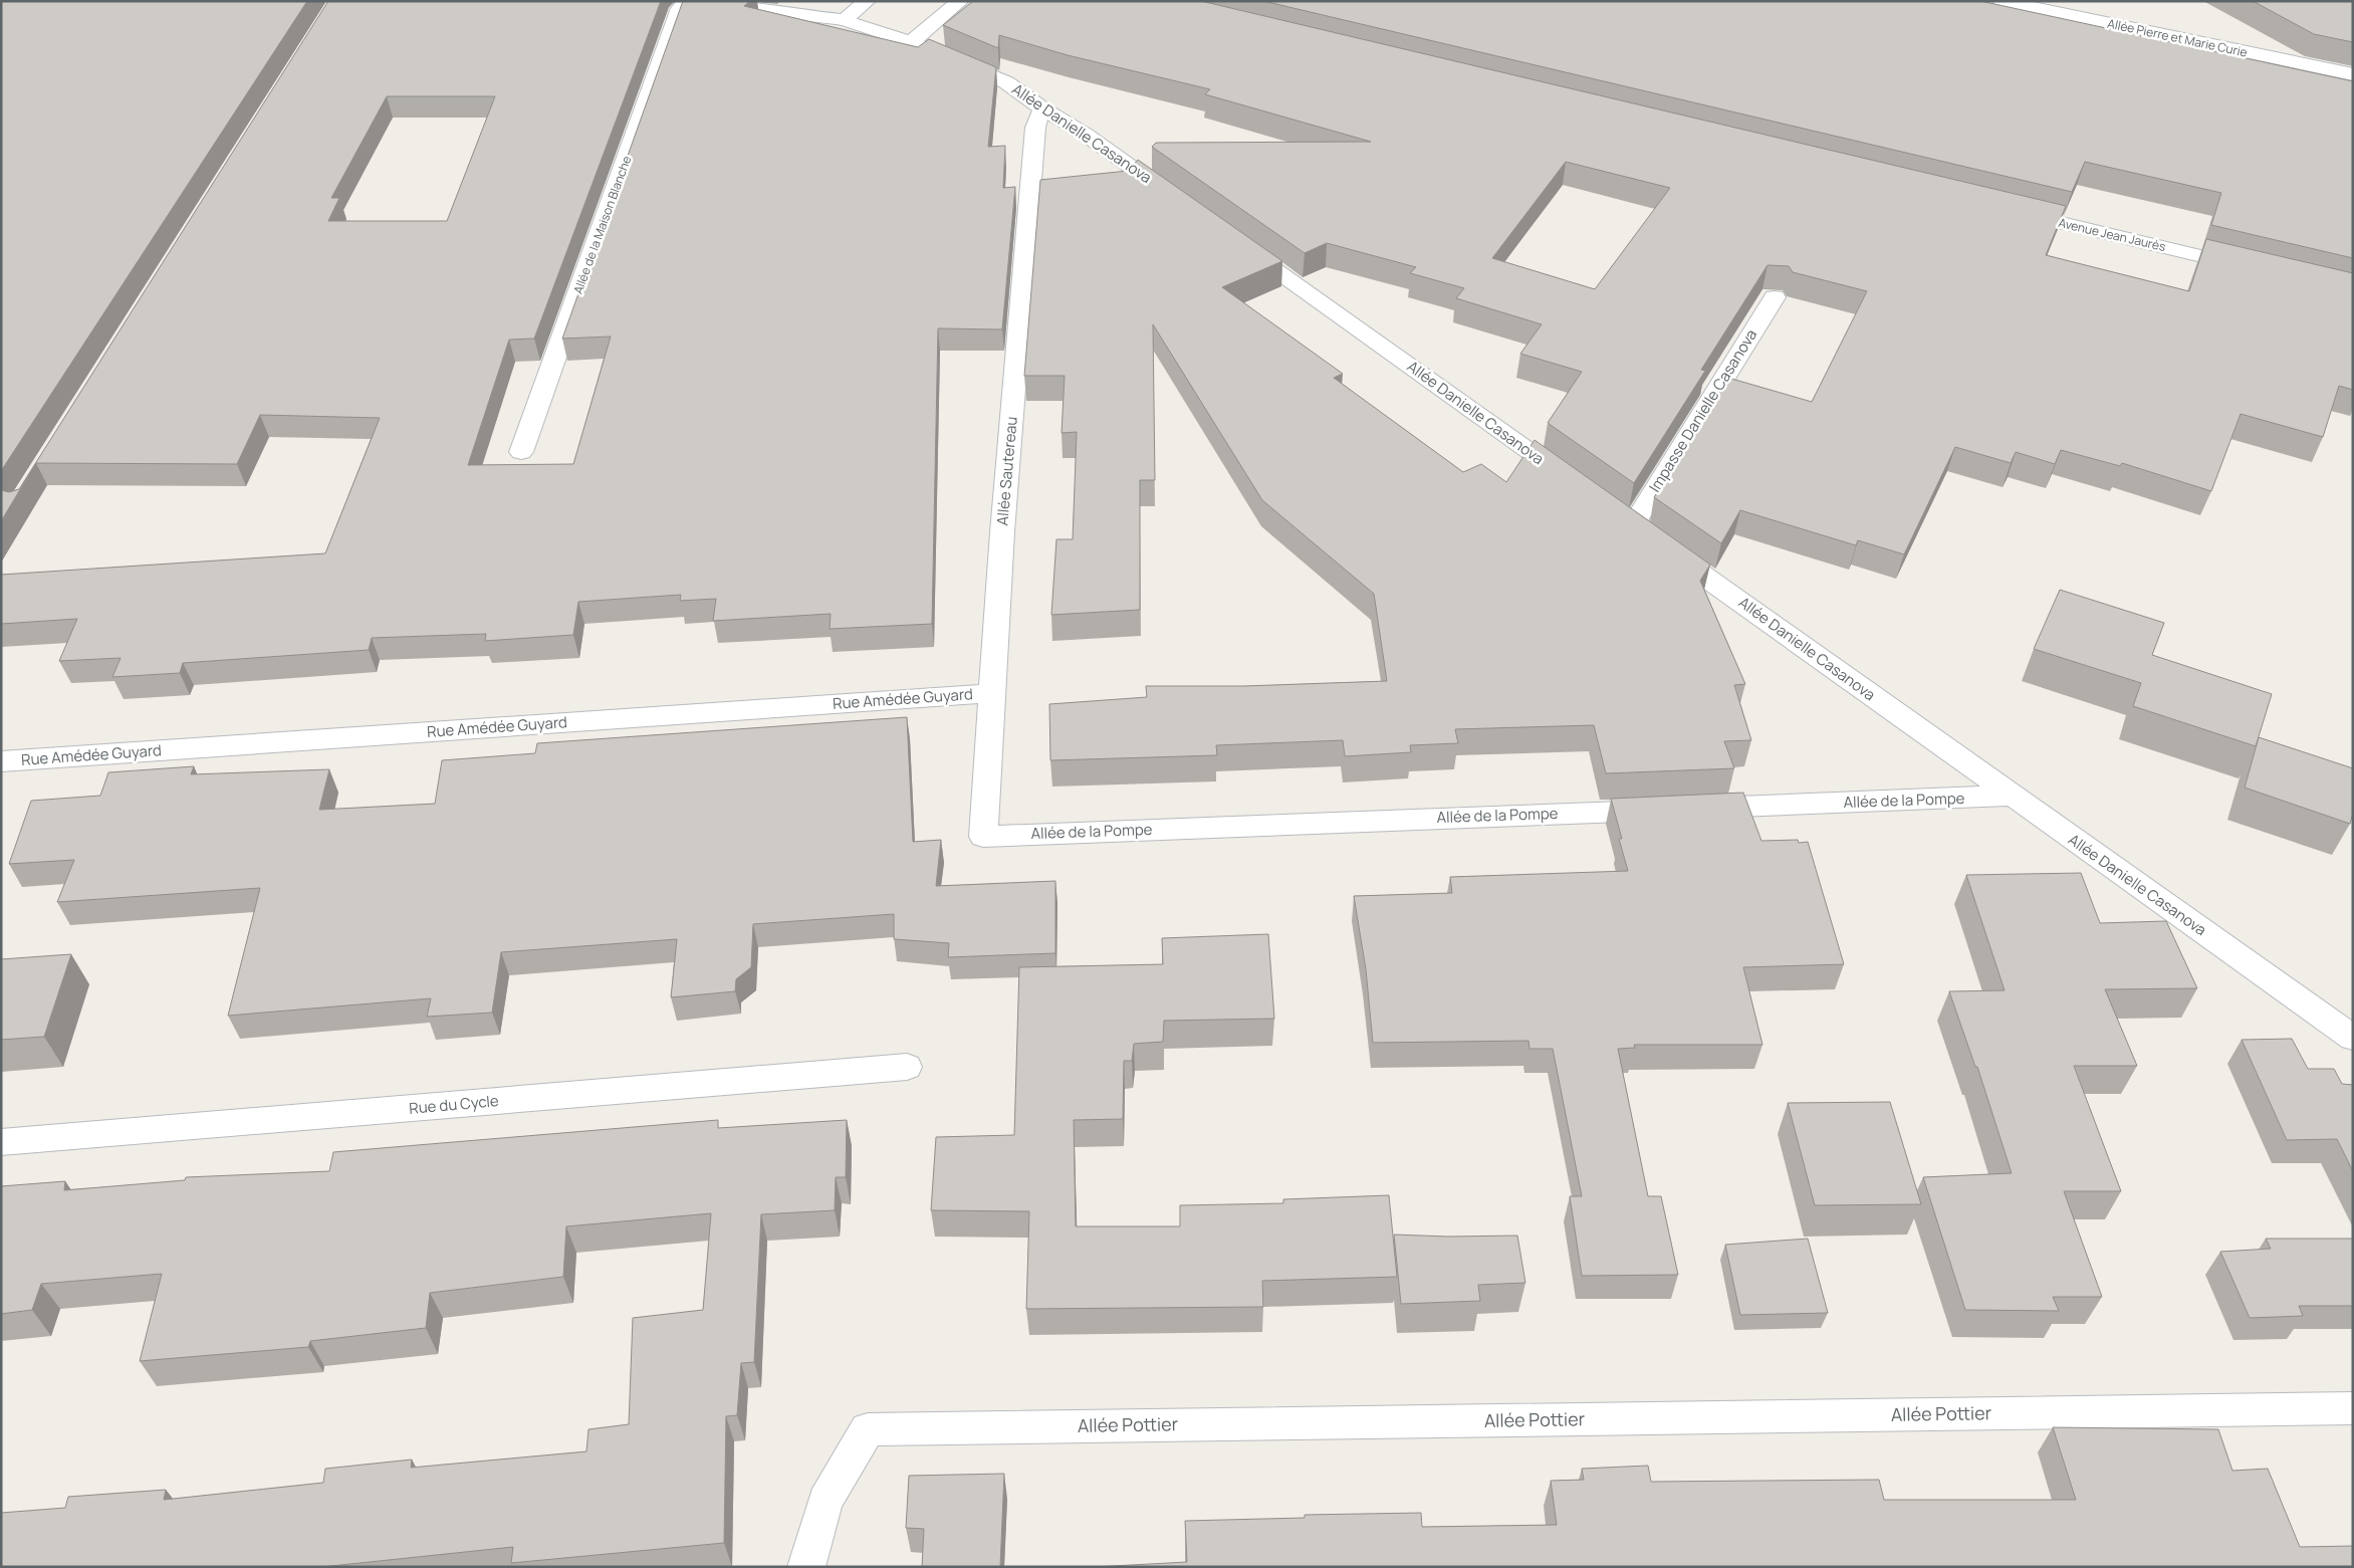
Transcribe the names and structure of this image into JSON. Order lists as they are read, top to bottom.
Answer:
{
  "streets": {
    "street": [
      "Allée Pierre et Marie Curie",
      "Allée Danielle Casanova",
      "Allée de la Maison Blanche",
      "Avenue Jean Jaurès",
      "Impasse Danielle Casanova",
      "Allée Sautereau",
      "Rue Amédée Guyard",
      "Allée de la Pompe",
      "Rue du Cycle",
      "Allée Pottier"
    ]
  },
  "crossings": [
    ["Allée Danielle Casanova", "Impasse Danielle Casanova"],
    ["Allée Danielle Casanova", "Allée Sautereau"],
    ["Allée Danielle Casanova", "Allée de la Pompe"],
    ["Allée Sautereau", "Rue Amédée Guyard"],
    ["Allée Sautereau", "Allée de la Pompe"]
  ]
}
